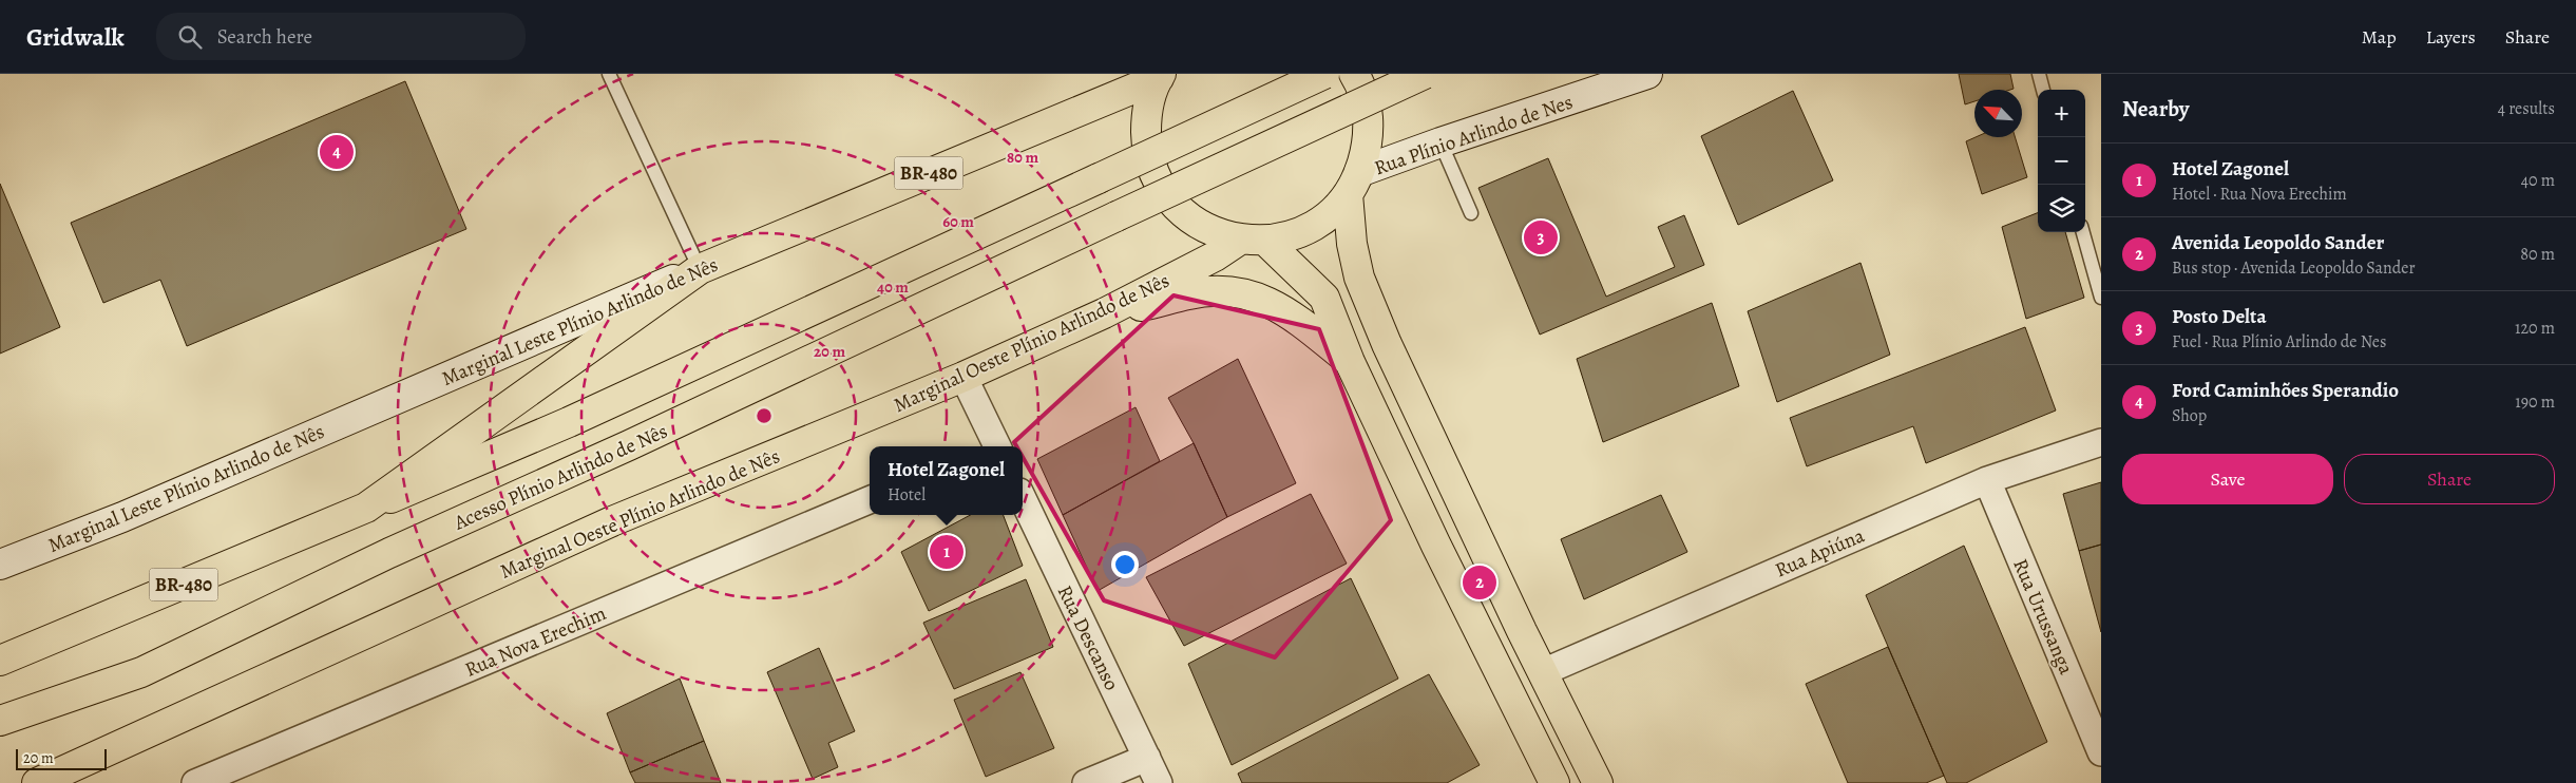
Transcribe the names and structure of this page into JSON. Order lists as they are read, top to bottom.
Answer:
{
  "streets": {
    "main road": [
      "Rua Plínio Arlindo de Nes",
      "BR-480",
      "Marginal Leste Plínio Arlindo de Nês",
      "Marginal Oeste Plínio Arlindo de Nês",
      "Acesso Plínio Arlindo de Nês"
    ],
    "street": [
      "Rua Apiúna",
      "Rua Urussanga",
      "Rua Descanso",
      "Rua Nova Erechim"
    ]
  },
  "crossings": [
    ["Rua Apiúna", "Rua Urussanga"]
  ],
  "scale_bar": "20 m",
  "north": "top left",
  "page": {
    "header": "Gridwalk",
    "search": "Search here",
    "nav": ["Map", "Layers", "Share"],
    "heading": ["Nearby", "4 results"],
    "map_buttons": ["+", "−"],
    "pins": [
      "4",
      "3",
      "1",
      "2"
    ],
    "list": [
      {
        "mark": "1",
        "name": "Hotel Zagonel",
        "note": "Hotel · Rua Nova Erechim",
        "value": "40 m"
      },
      {
        "mark": "2",
        "name": "Avenida Leopoldo Sander",
        "note": "Bus stop · Avenida Leopoldo Sander",
        "value": "80 m"
      },
      {
        "mark": "3",
        "name": "Posto Delta",
        "note": "Fuel · Rua Plínio Arlindo de Nes",
        "value": "120 m"
      },
      {
        "mark": "4",
        "name": "Ford Caminhões Sperandio",
        "note": "Shop",
        "value": "190 m"
      }
    ],
    "buttons": ["Save", "Share"],
    "popup": ["Hotel Zagonel", "Hotel"],
    "scale": "20 m"
  },
  "rings": [
    "80 m",
    "60 m",
    "40 m",
    "20 m"
  ]
}
